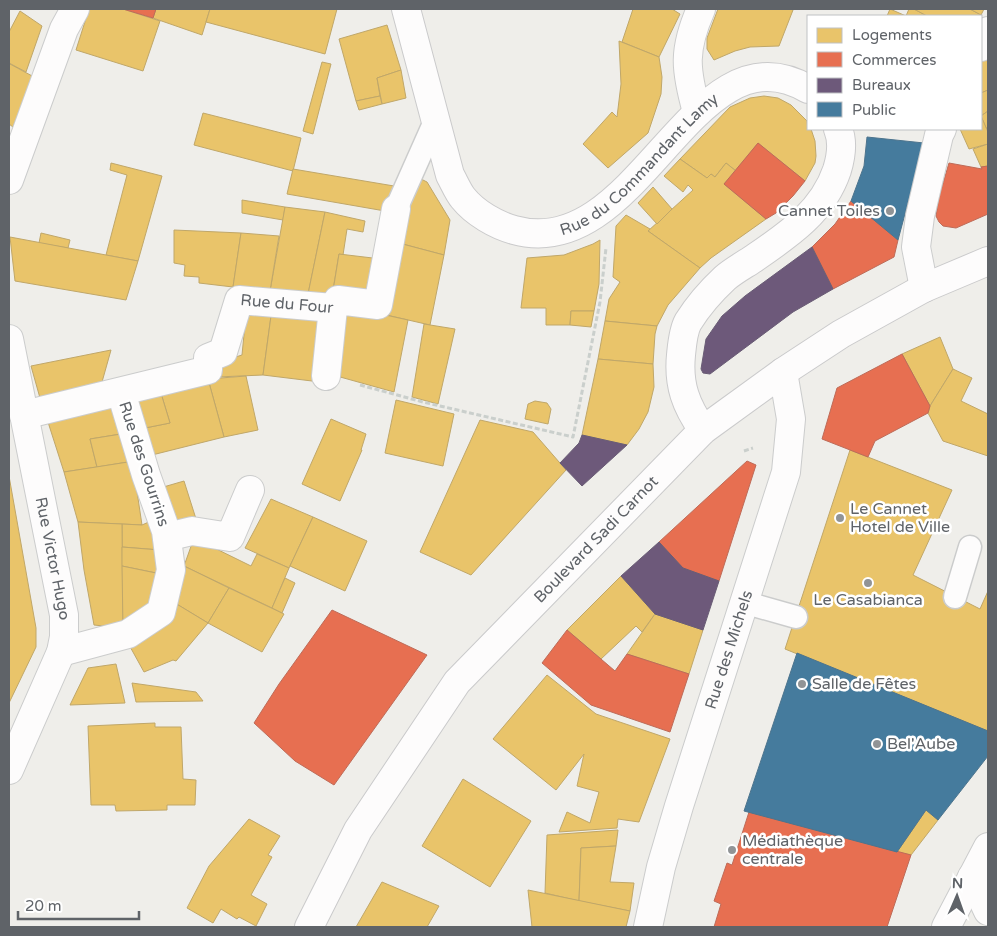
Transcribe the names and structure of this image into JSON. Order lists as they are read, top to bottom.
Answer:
{
  "streets": {
    "street": [
      "Rue du Commandant Lamy",
      "Rue du Four",
      "Rue des Gourrins",
      "Boulevard Sadi Carnot",
      "Rue Victor Hugo",
      "Rue des Michels"
    ]
  },
  "crossings": [
    ["Rue du Commandant Lamy", "Rue du Four"],
    ["Rue du Four", "Rue des Gourrins"],
    ["Rue du Four", "Rue Victor Hugo"],
    ["Rue des Gourrins", "Rue Victor Hugo"],
    ["Boulevard Sadi Carnot", "Rue des Michels"]
  ],
  "places": [
    "Cannet Toiles",
    "Le Cannet Hotel de Ville",
    "Le Casabianca",
    "Salle de Fêtes",
    "Bel'Aube",
    "Médiathèque centrale"
  ],
  "legend": [
    "Logements",
    "Commerces",
    "Bureaux",
    "Public"
  ],
  "scale_bar": "20 m",
  "north": "top"
}
